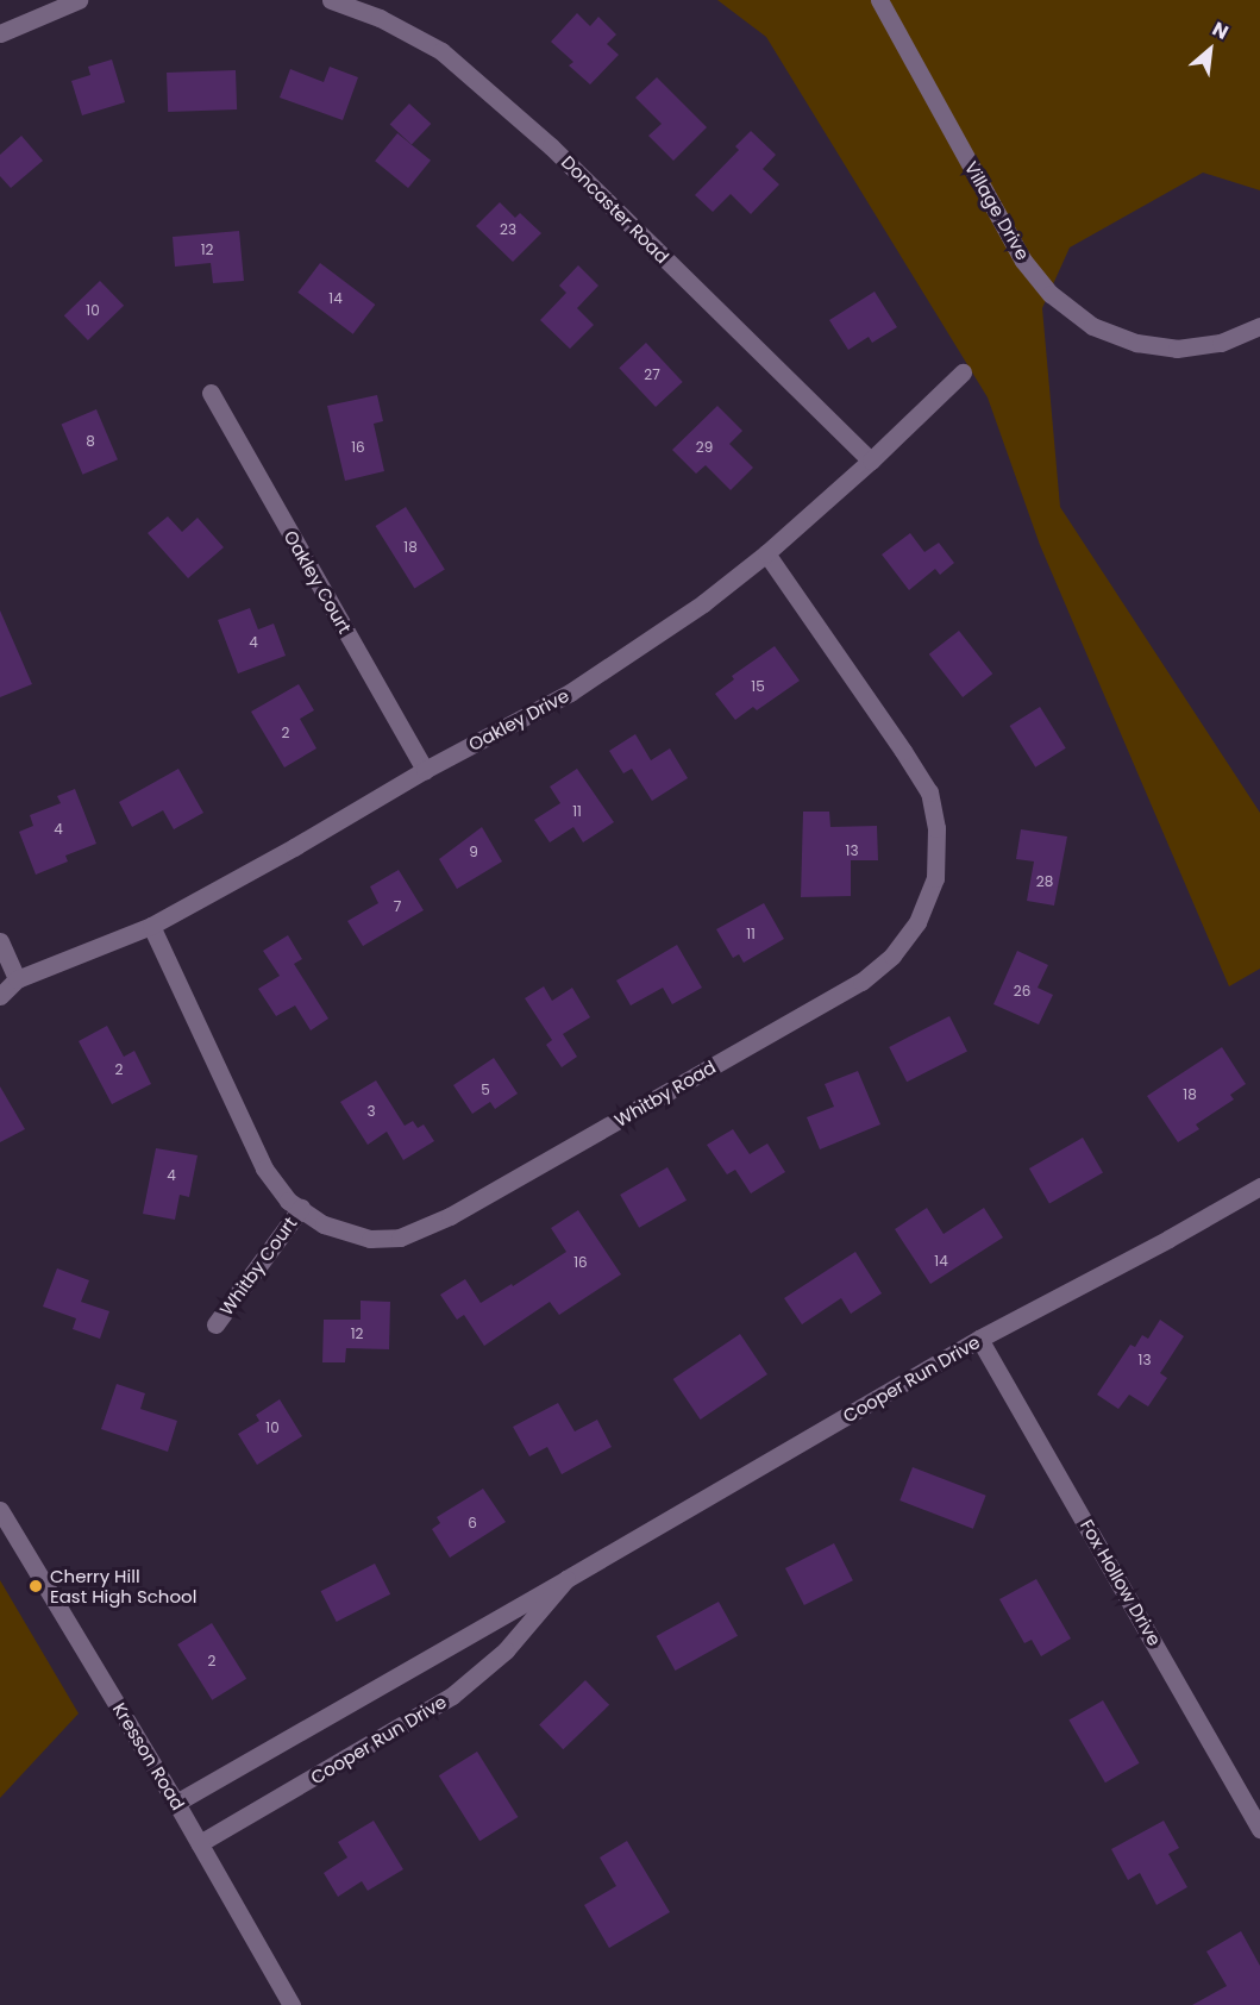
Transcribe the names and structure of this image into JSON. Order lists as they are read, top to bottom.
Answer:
{
  "streets": {
    "street": [
      "Doncaster Road",
      "Village Drive",
      "Oakley Court",
      "Oakley Drive",
      "Whitby Road",
      "Whitby Court",
      "Cooper Run Drive",
      "Fox Hollow Drive",
      "Kresson Road"
    ]
  },
  "crossings": [
    ["Doncaster Road", "Oakley Drive"],
    ["Oakley Court", "Oakley Drive"],
    ["Oakley Drive", "Whitby Road"],
    ["Whitby Road", "Whitby Court"],
    ["Cooper Run Drive", "Fox Hollow Drive"],
    ["Cooper Run Drive", "Kresson Road"]
  ],
  "places": ["Cherry Hill East High School"],
  "house_numbers": [
    "23",
    "12",
    "14",
    "10",
    "27",
    "8",
    "16",
    "29",
    "18",
    "4",
    "15",
    "2",
    "11",
    "4",
    "13",
    "9",
    "28",
    "7",
    "11",
    "26",
    "2",
    "5",
    "18",
    "3",
    "4",
    "14",
    "16",
    "12",
    "13",
    "10",
    "6",
    "2"
  ],
  "north": "top right"
}
